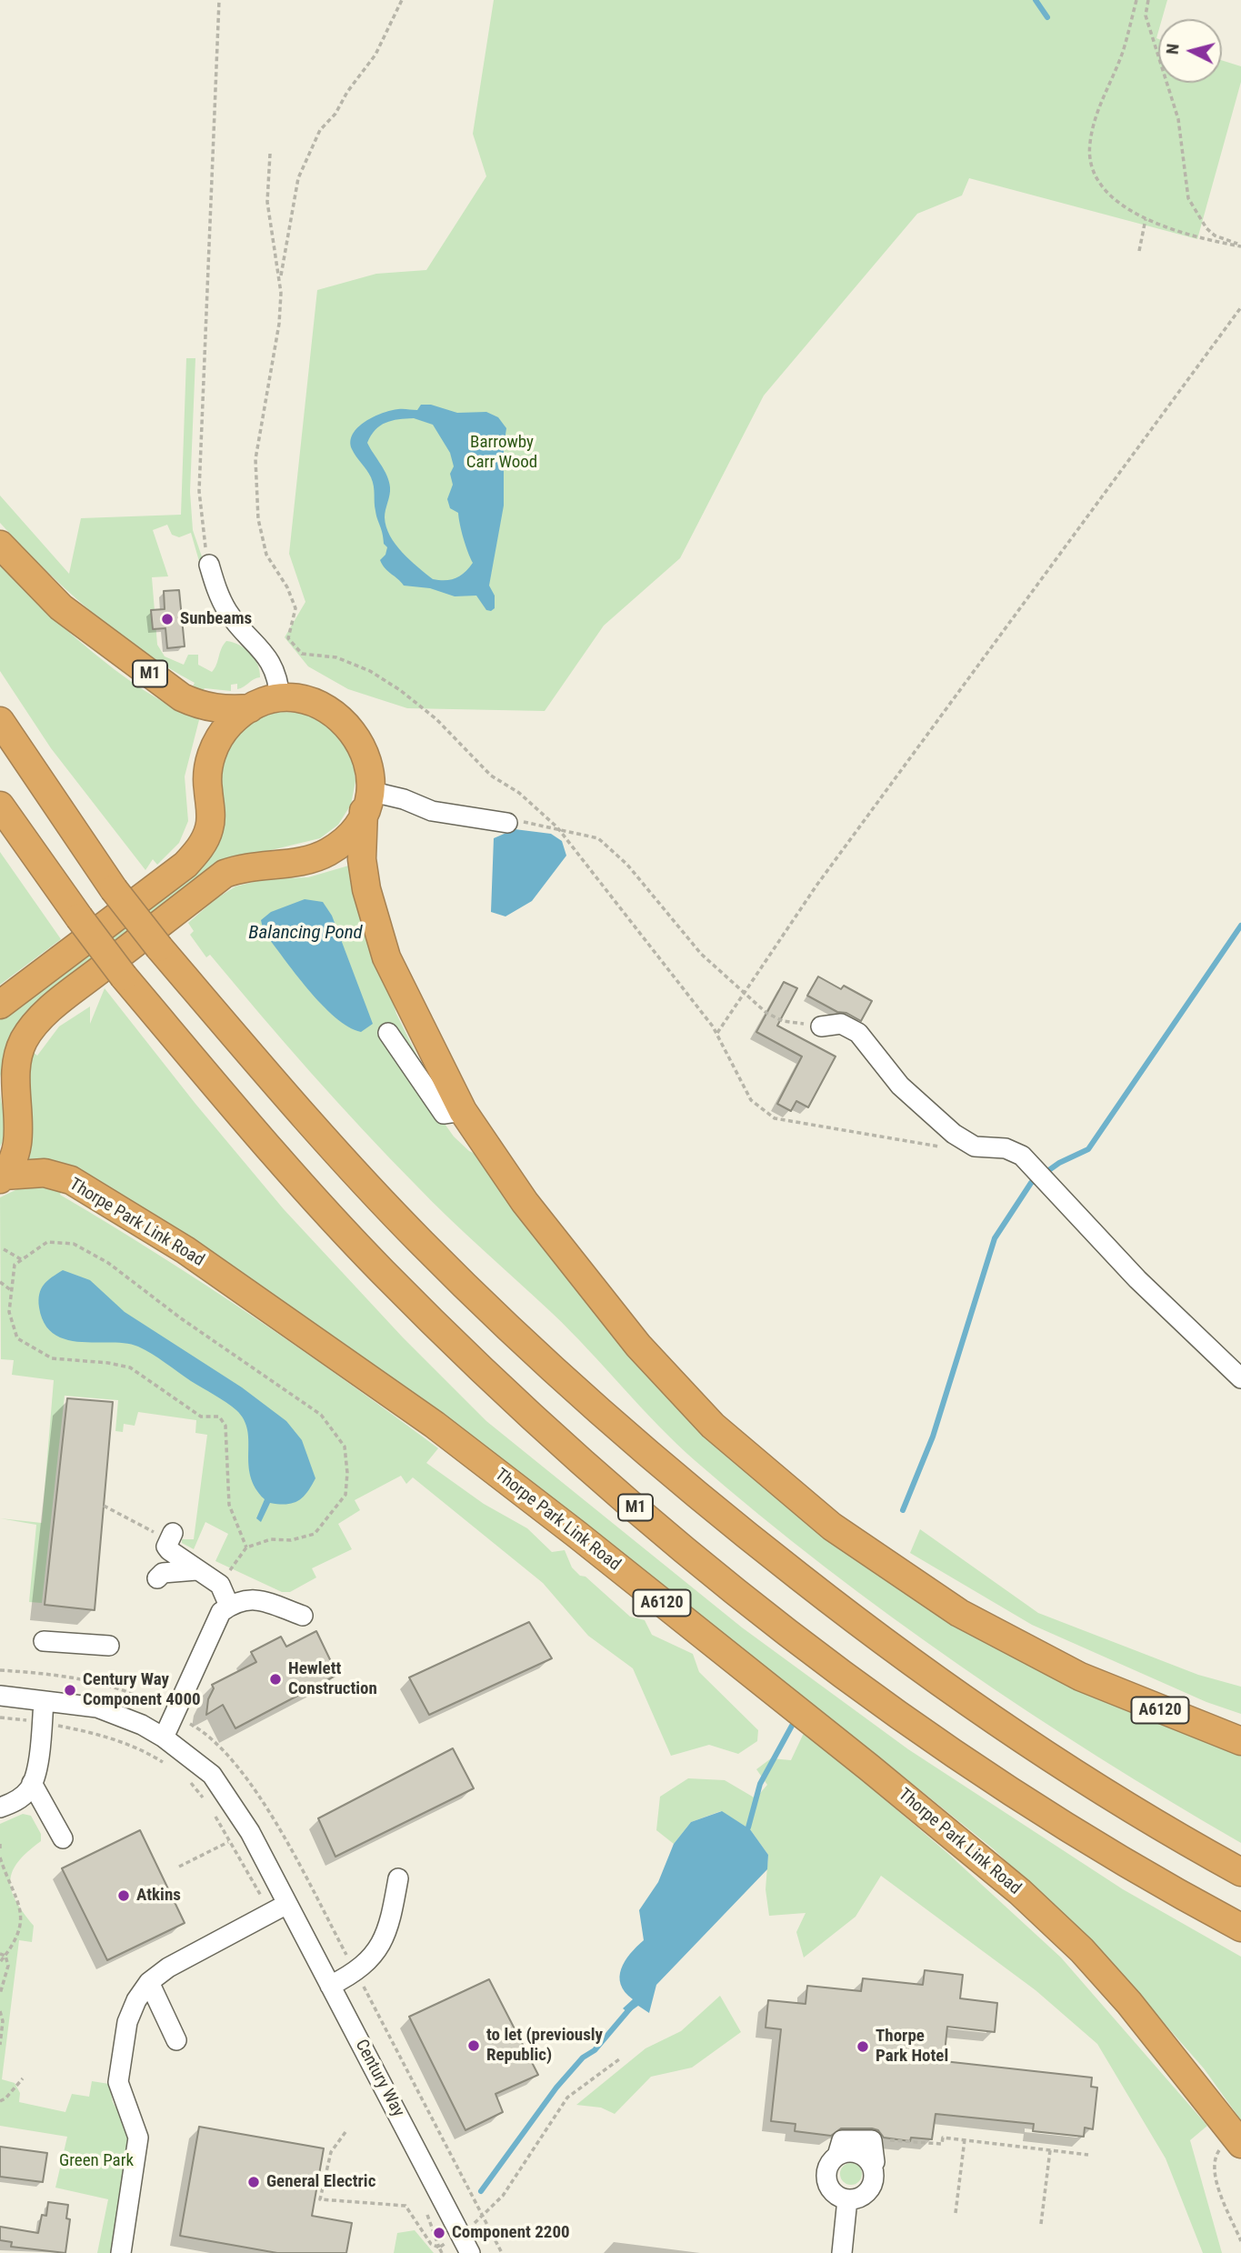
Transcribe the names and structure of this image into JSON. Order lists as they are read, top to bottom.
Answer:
{
  "streets": {
    "highway": ["M1", "Thorpe Park Link Road", "A6120"],
    "street": ["Century Way"]
  },
  "water": ["Balancing Pond"],
  "parks": ["Barrowby Carr Wood", "Green Park"],
  "places": [
    "Sunbeams",
    "Hewlett Construction",
    "Century Way Component 4000",
    "Atkins",
    "to let (previously Republic)",
    "Thorpe Park Hotel",
    "General Electric",
    "Component 2200"
  ],
  "north": "left"
}
